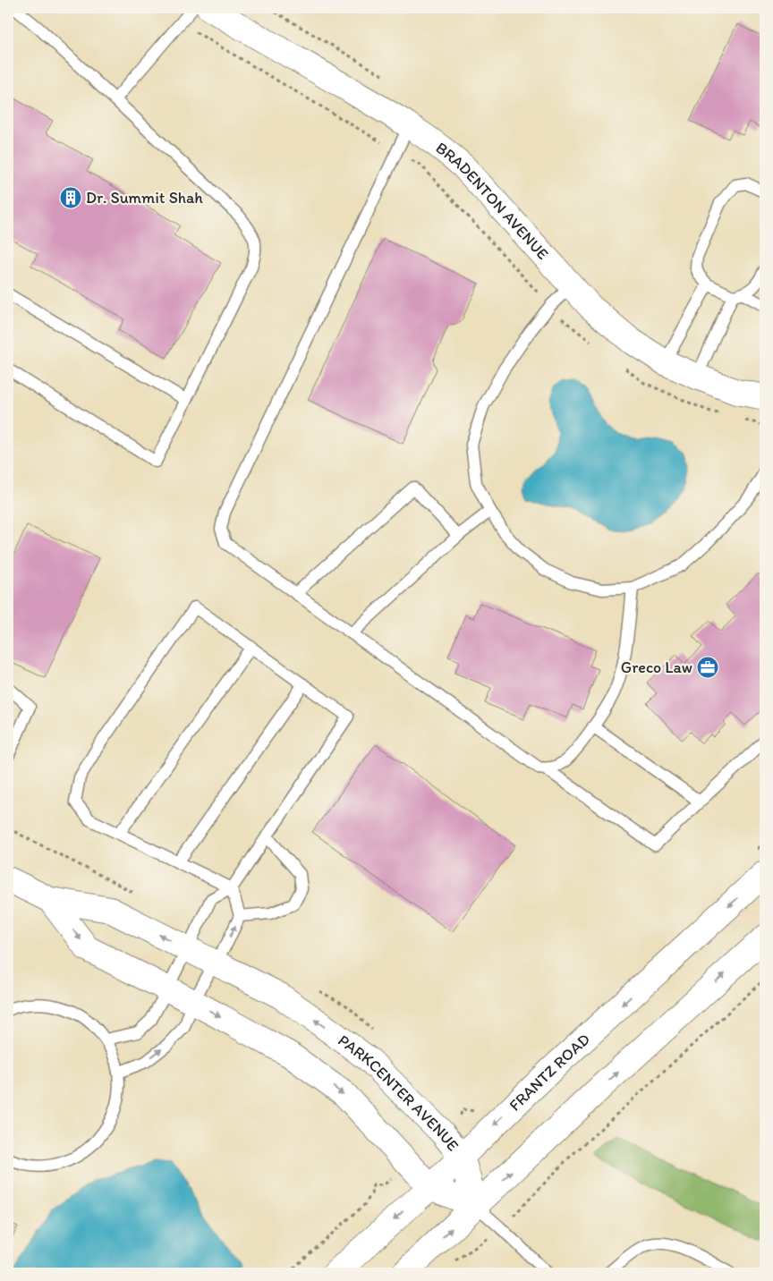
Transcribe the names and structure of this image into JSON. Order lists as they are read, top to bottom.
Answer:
{
  "streets": {
    "street": ["BRADENTON AVENUE", "FRANTZ ROAD", "PARKCENTER AVENUE"]
  },
  "crossings": [
    ["FRANTZ ROAD", "PARKCENTER AVENUE"]
  ],
  "places": {
    "building": ["Dr. Summit Shah"],
    "office": ["Greco Law"]
  }
}
